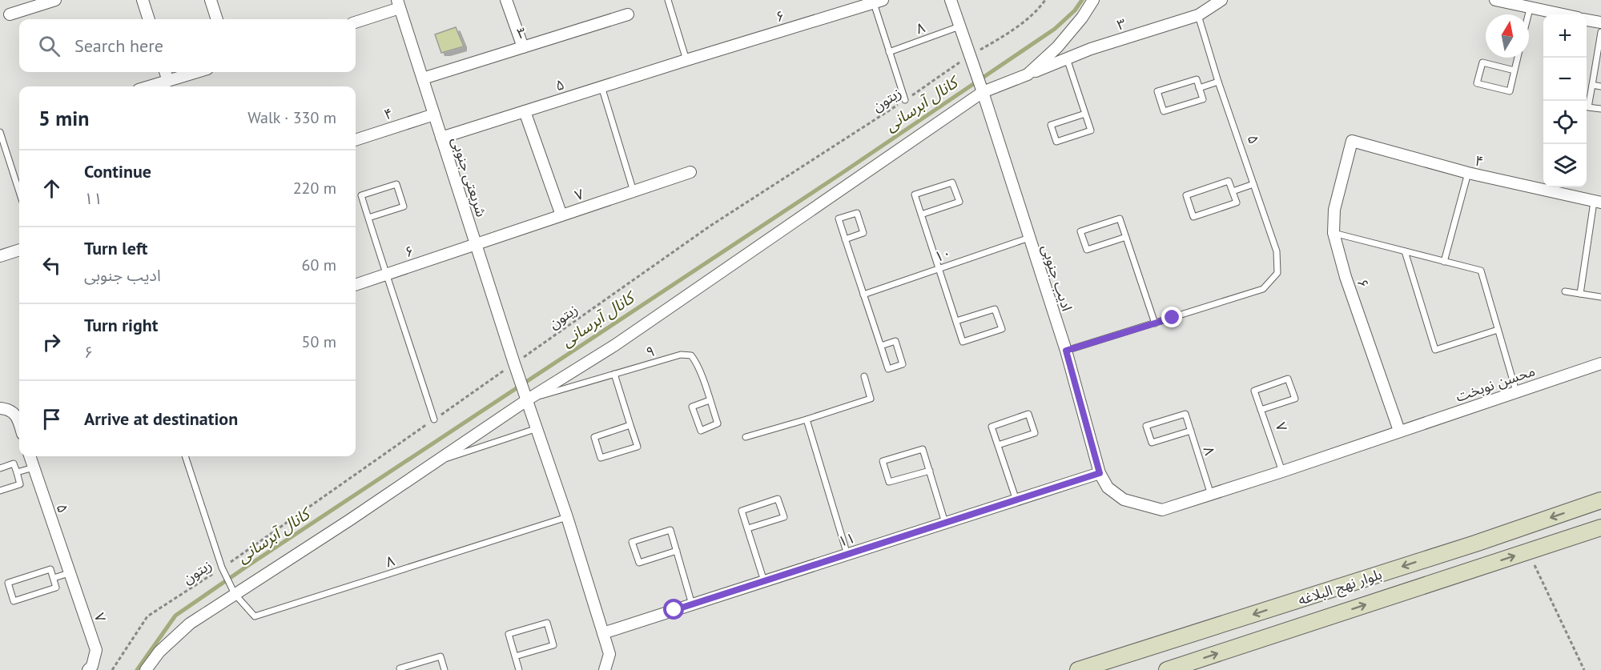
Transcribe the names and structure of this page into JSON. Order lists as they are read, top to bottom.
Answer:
{
  "streets": {
    "main road": ["بلوار نهج البلاغه"],
    "street": [
      "۶",
      "۳",
      "۵",
      "۴",
      "شریعتی جنوبی",
      "۷",
      "ادیب جنوبی",
      "محسن نوبخت",
      "۱۱"
    ],
    "lane": ["۸", "۱۰", "۹"],
    "path": ["زیتون"]
  },
  "crossings": [
    ["۶", "۵"],
    ["۶", "۴"],
    ["۶", "شریعتی جنوبی"],
    ["۶", "۷"],
    ["۶", "محسن نوبخت"],
    ["۳", "۸"],
    ["۳", "۵"],
    ["۳", "شریعتی جنوبی"],
    ["۳", "ادیب جنوبی"],
    ["۳", "۹"],
    ["۸", "شریعتی جنوبی"],
    ["۸", "محسن نوبخت"],
    ["۵", "شریعتی جنوبی"],
    ["۵", "۷"],
    ["زیتون", "شریعتی جنوبی"],
    ["زیتون", "ادیب جنوبی"],
    ["۴", "شریعتی جنوبی"],
    ["شریعتی جنوبی", "۷"],
    ["شریعتی جنوبی", "۹"],
    ["شریعتی جنوبی", "۱۱"],
    ["۷", "محسن نوبخت"],
    ["۱۰", "ادیب جنوبی"],
    ["ادیب جنوبی", "محسن نوبخت"],
    ["ادیب جنوبی", "۱۱"],
    ["محسن نوبخت", "۱۱"]
  ],
  "water": ["کانال آبرسانی"],
  "north": "top",
  "page": {
    "map_buttons": ["+", "−"],
    "search": "Search here",
    "heading": ["5 min", "Walk · 330 m"],
    "list": [
      ["Continue", "۱۱", "220 m"],
      ["Turn left", "ادیب جنوبی", "60 m"],
      ["Turn right", "۶", "50 m"],
      "Arrive at destination"
    ]
  }
}
